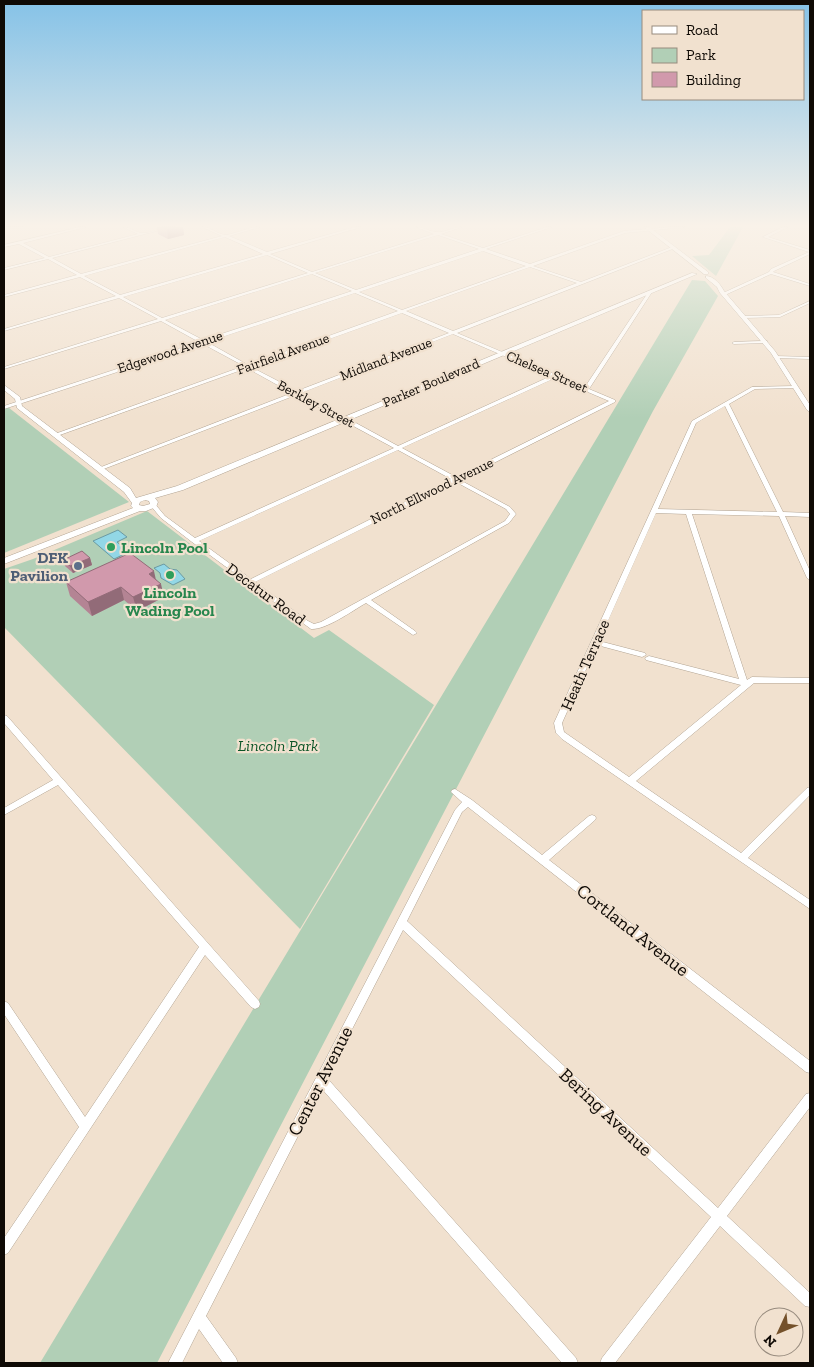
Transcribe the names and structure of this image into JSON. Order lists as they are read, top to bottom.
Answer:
{
  "streets": {
    "street": [
      "Edgewood Avenue",
      "Fairfield Avenue",
      "Midland Avenue",
      "Chelsea Street",
      "Parker Boulevard",
      "Berkley Street",
      "North Ellwood Avenue",
      "Decatur Road",
      "Heath Terrace",
      "Cortland Avenue",
      "Center Avenue",
      "Bering Avenue"
    ]
  },
  "crossings": [
    ["Edgewood Avenue", "Chelsea Street"],
    ["Edgewood Avenue", "Berkley Street"],
    ["Edgewood Avenue", "Decatur Road"],
    ["Fairfield Avenue", "Chelsea Street"],
    ["Fairfield Avenue", "Berkley Street"],
    ["Fairfield Avenue", "Decatur Road"],
    ["Midland Avenue", "Chelsea Street"],
    ["Midland Avenue", "Berkley Street"],
    ["Midland Avenue", "Decatur Road"],
    ["Chelsea Street", "Parker Boulevard"],
    ["Chelsea Street", "North Ellwood Avenue"],
    ["Parker Boulevard", "Berkley Street"],
    ["Parker Boulevard", "Decatur Road"],
    ["Berkley Street", "North Ellwood Avenue"],
    ["Berkley Street", "Decatur Road"],
    ["North Ellwood Avenue", "Decatur Road"],
    ["Cortland Avenue", "Center Avenue"],
    ["Center Avenue", "Bering Avenue"]
  ],
  "parks": ["Lincoln Park"],
  "places": ["Lincoln Pool", "DFK Pavilion", "Lincoln Wading Pool"],
  "legend": ["Road", "Park", "Building"],
  "north": "bottom left"
}
